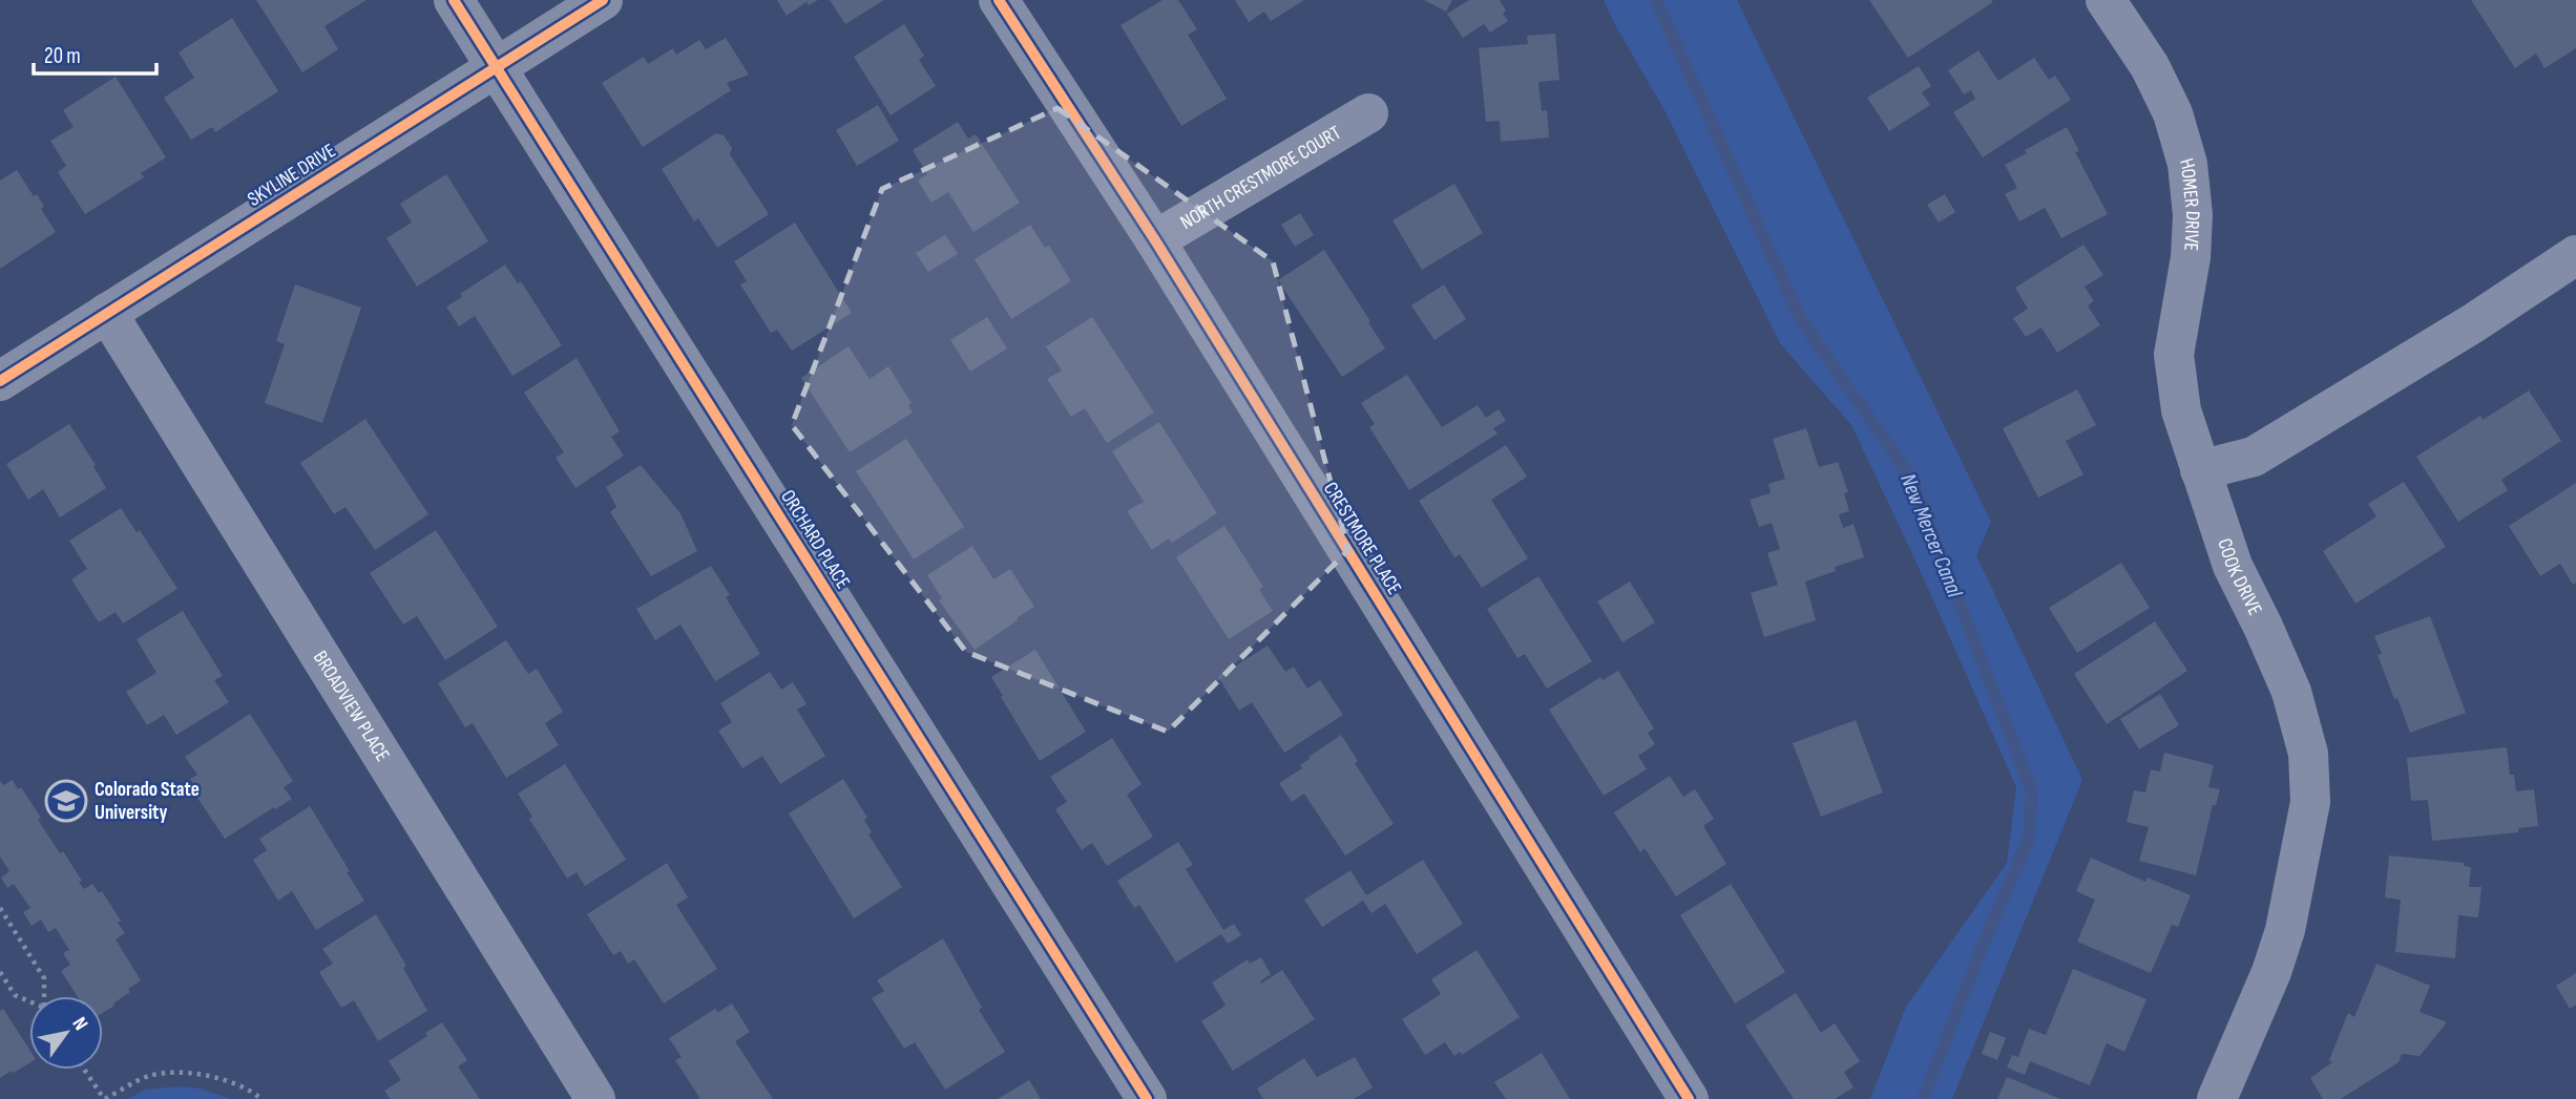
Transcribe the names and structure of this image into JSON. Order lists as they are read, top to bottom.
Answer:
{
  "streets": {
    "street": [
      "SKYLINE DRIVE",
      "NORTH CRESTMORE COURT",
      "HOMER DRIVE",
      "CRESTMORE PLACE",
      "ORCHARD PLACE",
      "COOK DRIVE",
      "BROADVIEW PLACE"
    ]
  },
  "crossings": [
    ["SKYLINE DRIVE", "ORCHARD PLACE"],
    ["SKYLINE DRIVE", "BROADVIEW PLACE"],
    ["NORTH CRESTMORE COURT", "CRESTMORE PLACE"],
    ["HOMER DRIVE", "COOK DRIVE"]
  ],
  "water": ["New Mercer Canal"],
  "places": {
    "school or university": ["Colorado State University"]
  },
  "scale_bar": "20 m",
  "north": "top right"
}
